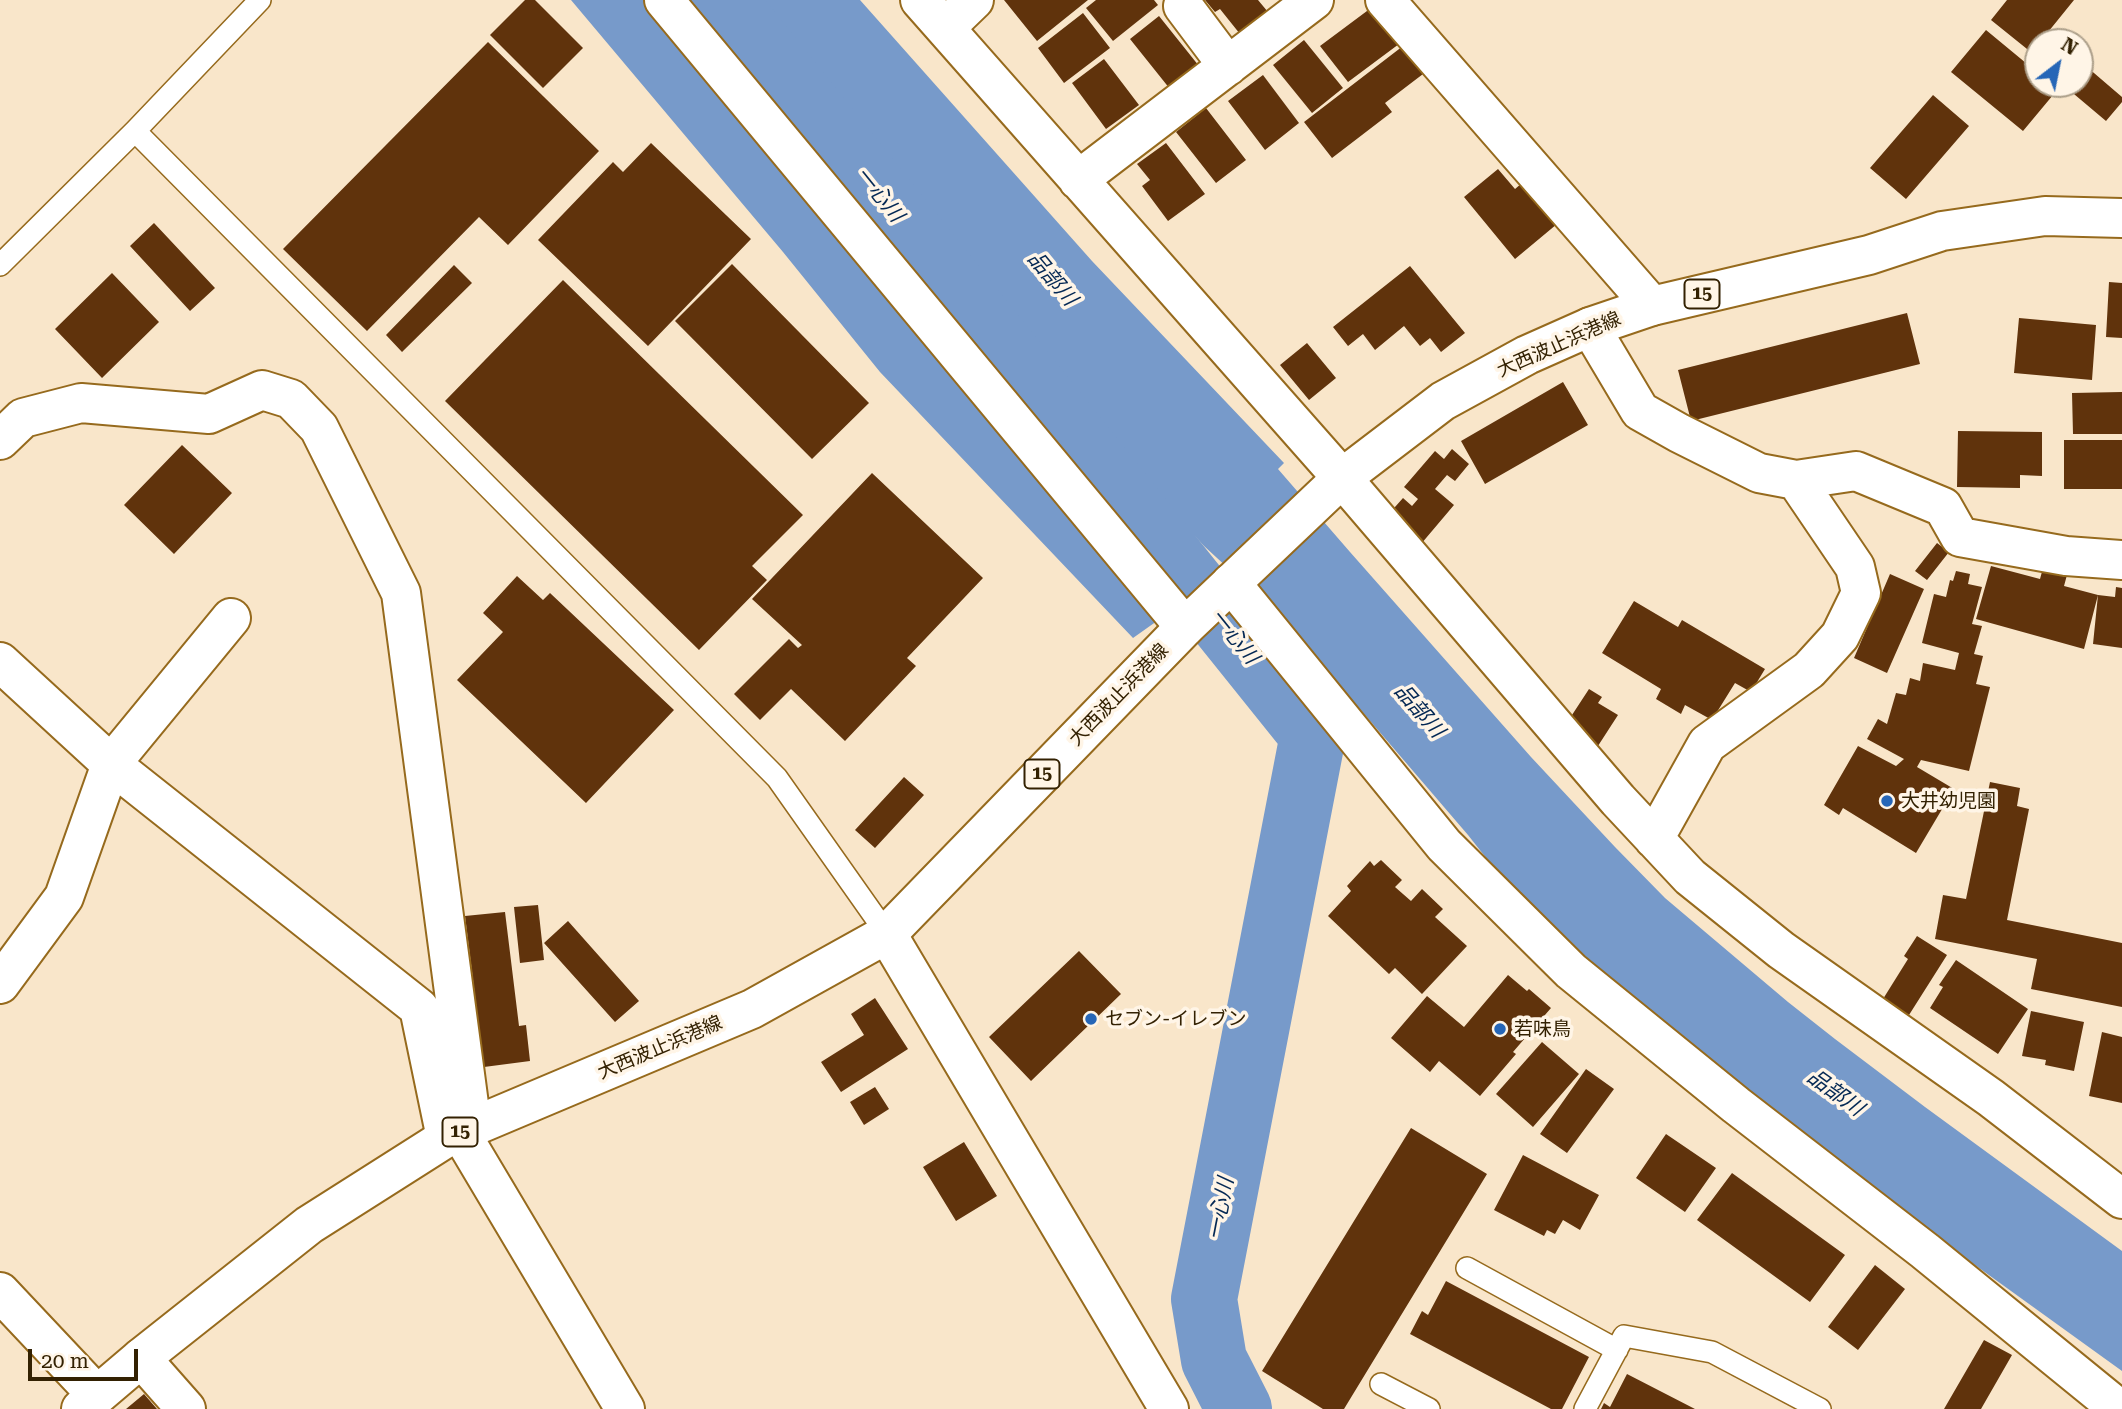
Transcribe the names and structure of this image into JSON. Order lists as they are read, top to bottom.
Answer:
{
  "streets": {
    "street": ["15", "大西波止浜港線"]
  },
  "water": ["一心川", "品部川"],
  "places": ["大井幼児園", "セブン-イレブン", "若味鳥"],
  "scale_bar": "20 m",
  "north": "top right"
}
